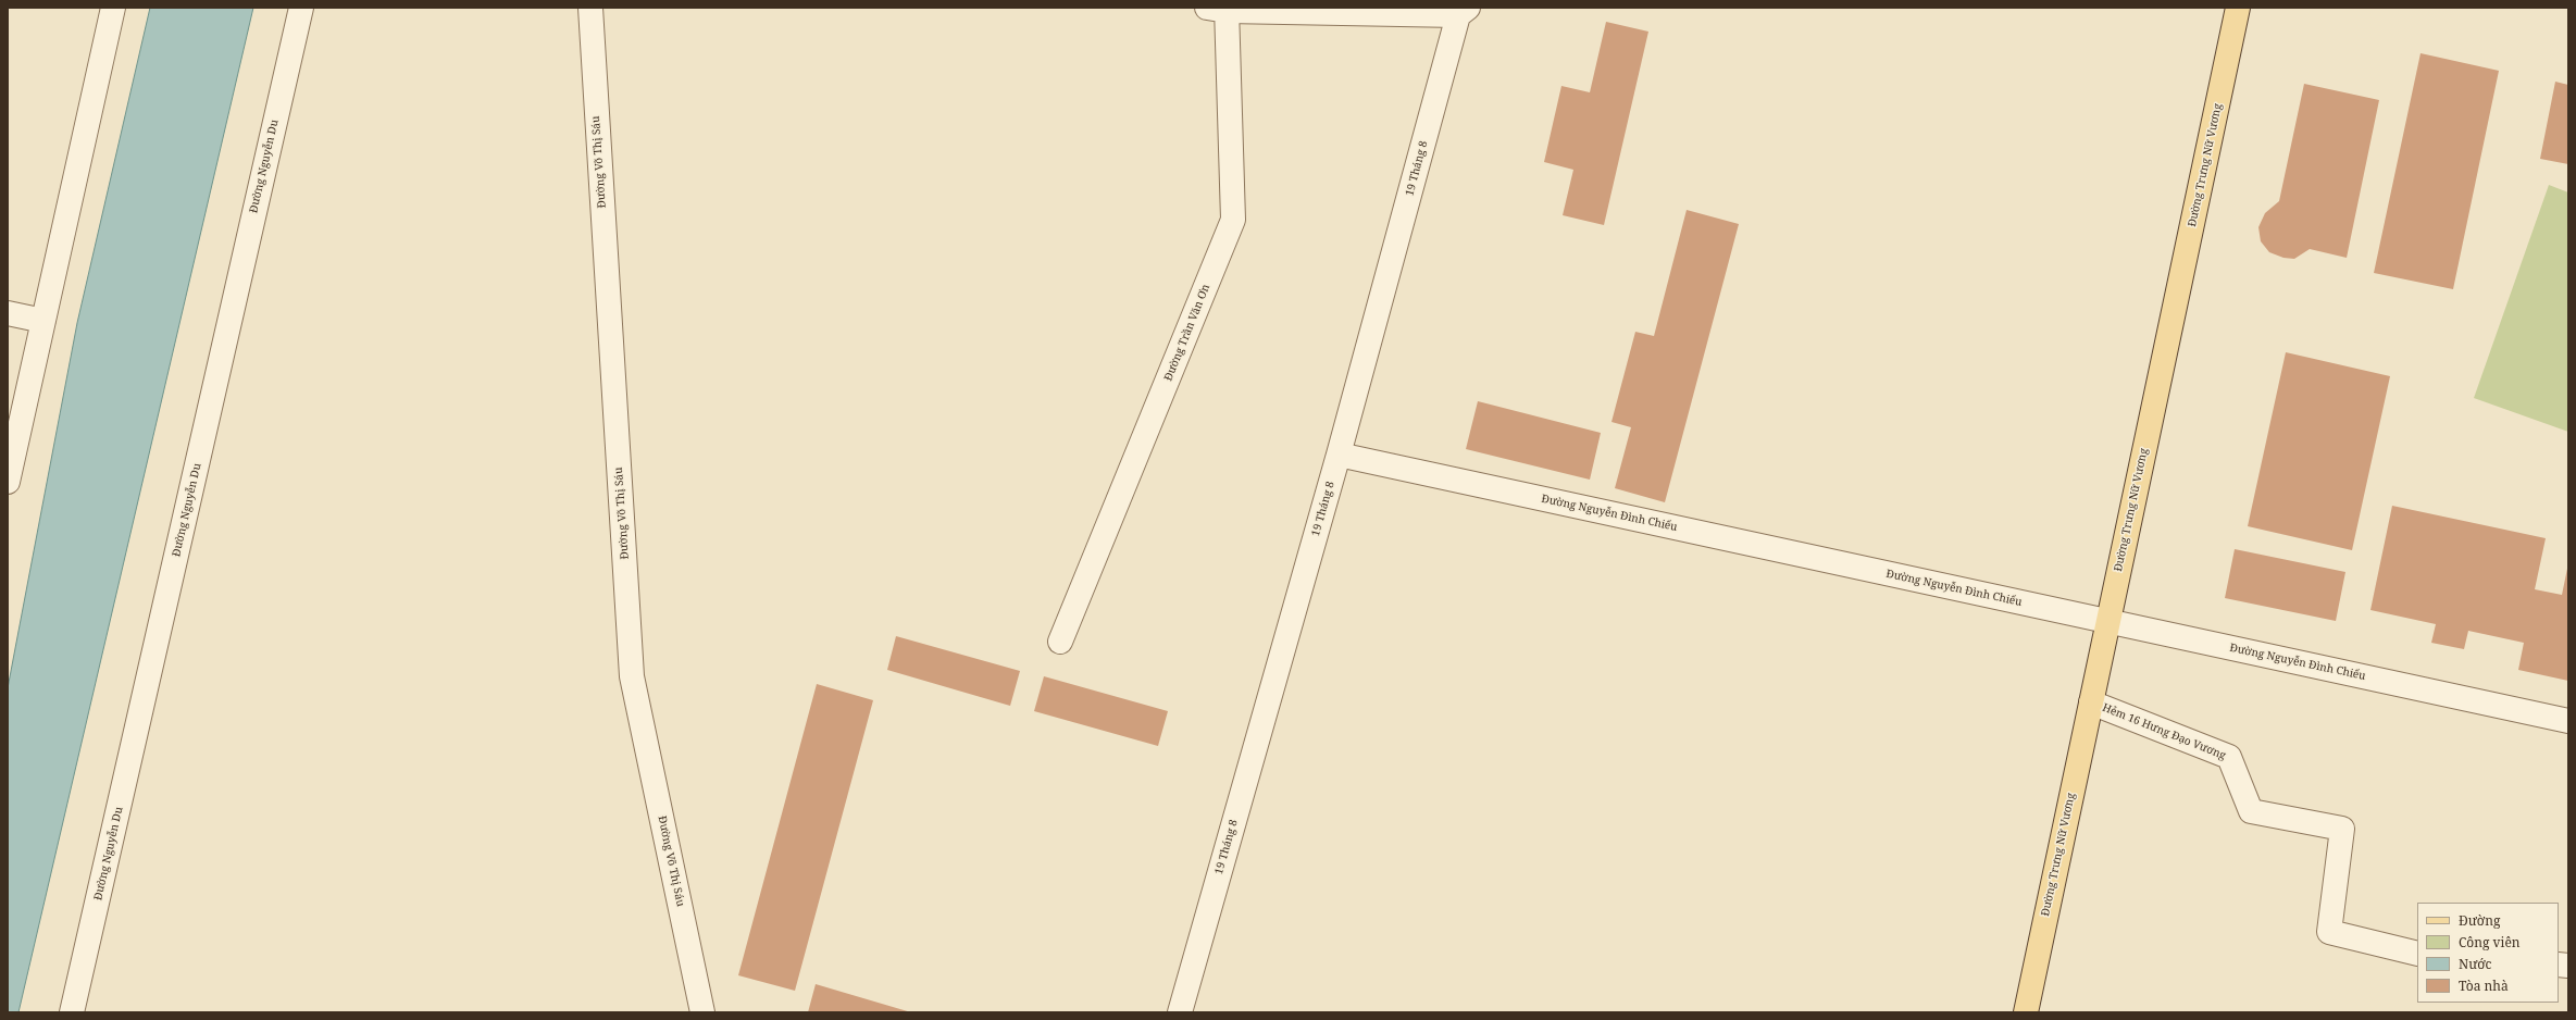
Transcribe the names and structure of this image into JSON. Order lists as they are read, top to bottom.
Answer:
{
  "streets": {
    "main road": ["Đường Trưng Nữ Vương"],
    "street": [
      "Đường Võ Thị Sáu",
      "Đường Nguyễn Du",
      "19 Tháng 8",
      "Đường Trần Văn Ơn",
      "Đường Nguyễn Đình Chiểu",
      "Hẻm 16 Hưng Đạo Vương"
    ]
  },
  "crossings": [
    ["Đường Trưng Nữ Vương", "Đường Nguyễn Đình Chiểu"],
    ["Đường Trưng Nữ Vương", "Hẻm 16 Hưng Đạo Vương"],
    ["19 Tháng 8", "Đường Nguyễn Đình Chiểu"]
  ],
  "legend": [
    "Đường",
    "Công viên",
    "Nước",
    "Tòa nhà"
  ]
}
